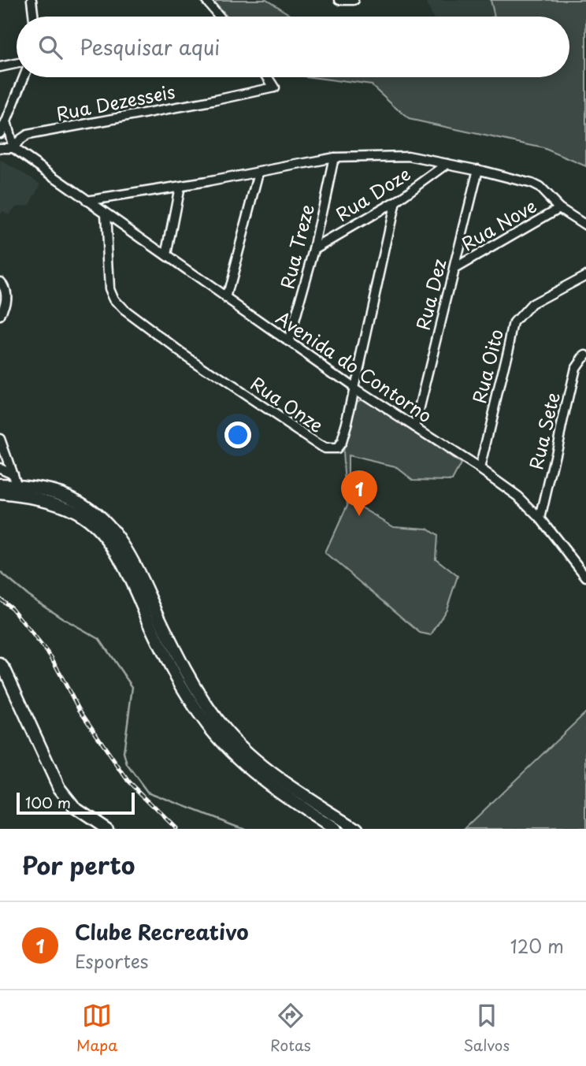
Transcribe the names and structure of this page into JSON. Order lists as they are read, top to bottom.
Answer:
{
  "streets": {
    "street": [
      "Rua Dezesseis",
      "Rua Doze",
      "Rua Nove",
      "Rua Treze",
      "Rua Dez",
      "Rua Oito",
      "Avenida do Contorno",
      "Rua Onze",
      "Rua Sete"
    ]
  },
  "crossings": [
    ["Rua Dezesseis", "Avenida do Contorno"],
    ["Rua Doze", "Rua Treze"],
    ["Rua Doze", "Rua Onze"],
    ["Rua Nove", "Rua Dez"],
    ["Rua Treze", "Avenida do Contorno"],
    ["Rua Dez", "Avenida do Contorno"],
    ["Rua Oito", "Avenida do Contorno"],
    ["Avenida do Contorno", "Rua Onze"],
    ["Avenida do Contorno", "Rua Sete"]
  ],
  "scale_bar": "100 m",
  "page": {
    "search": "Pesquisar aqui",
    "pins": "1",
    "scale": "100 m",
    "heading": "Por perto",
    "list": [
      {
        "mark": "1",
        "name": "Clube Recreativo",
        "note": "Esportes",
        "value": "120 m"
      }
    ],
    "nav": ["Mapa", "Rotas", "Salvos"]
  }
}
